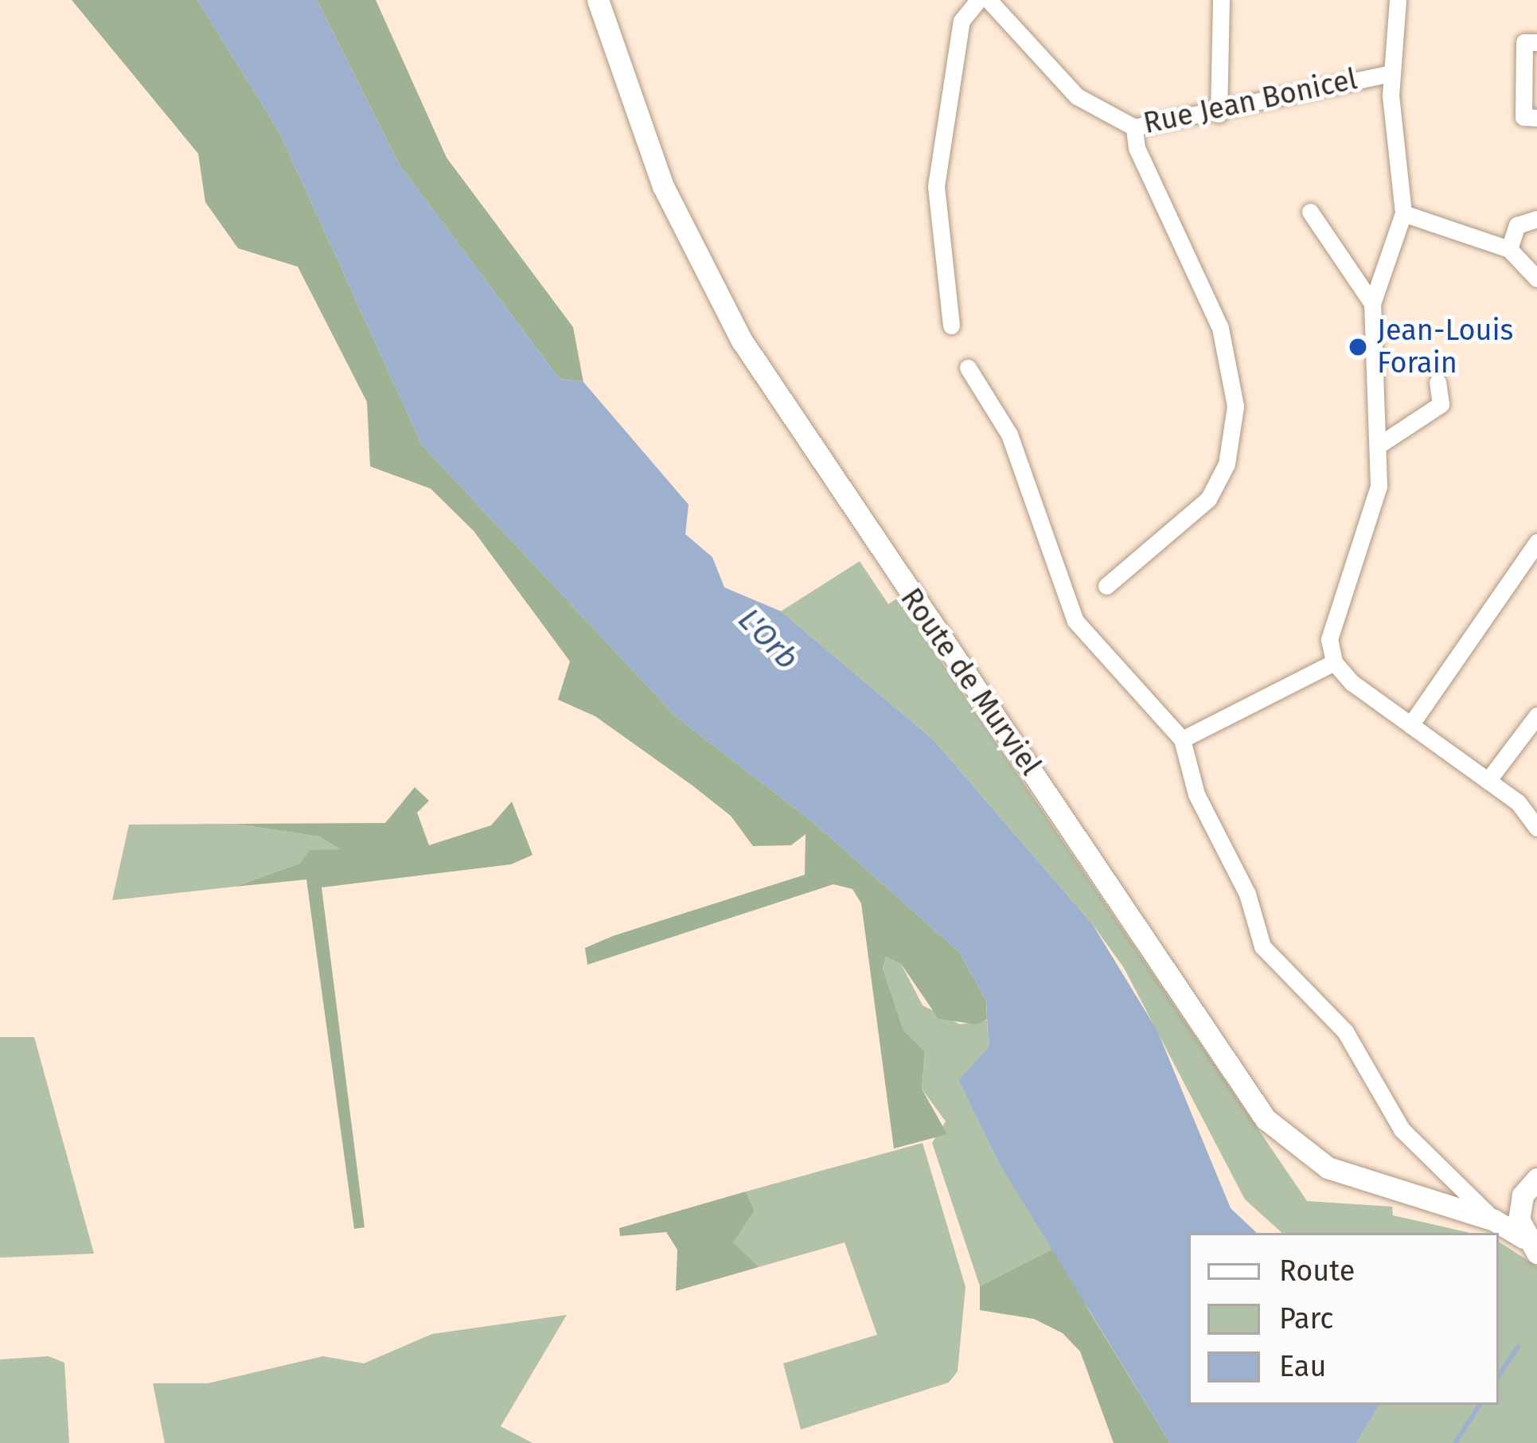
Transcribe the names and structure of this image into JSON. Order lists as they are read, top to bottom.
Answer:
{
  "streets": {
    "main road": ["Route de Murviel"],
    "street": ["Rue Jean Bonicel"]
  },
  "water": ["L'Orb"],
  "places": ["Jean-Louis Forain"],
  "legend": ["Route", "Parc", "Eau"]
}
